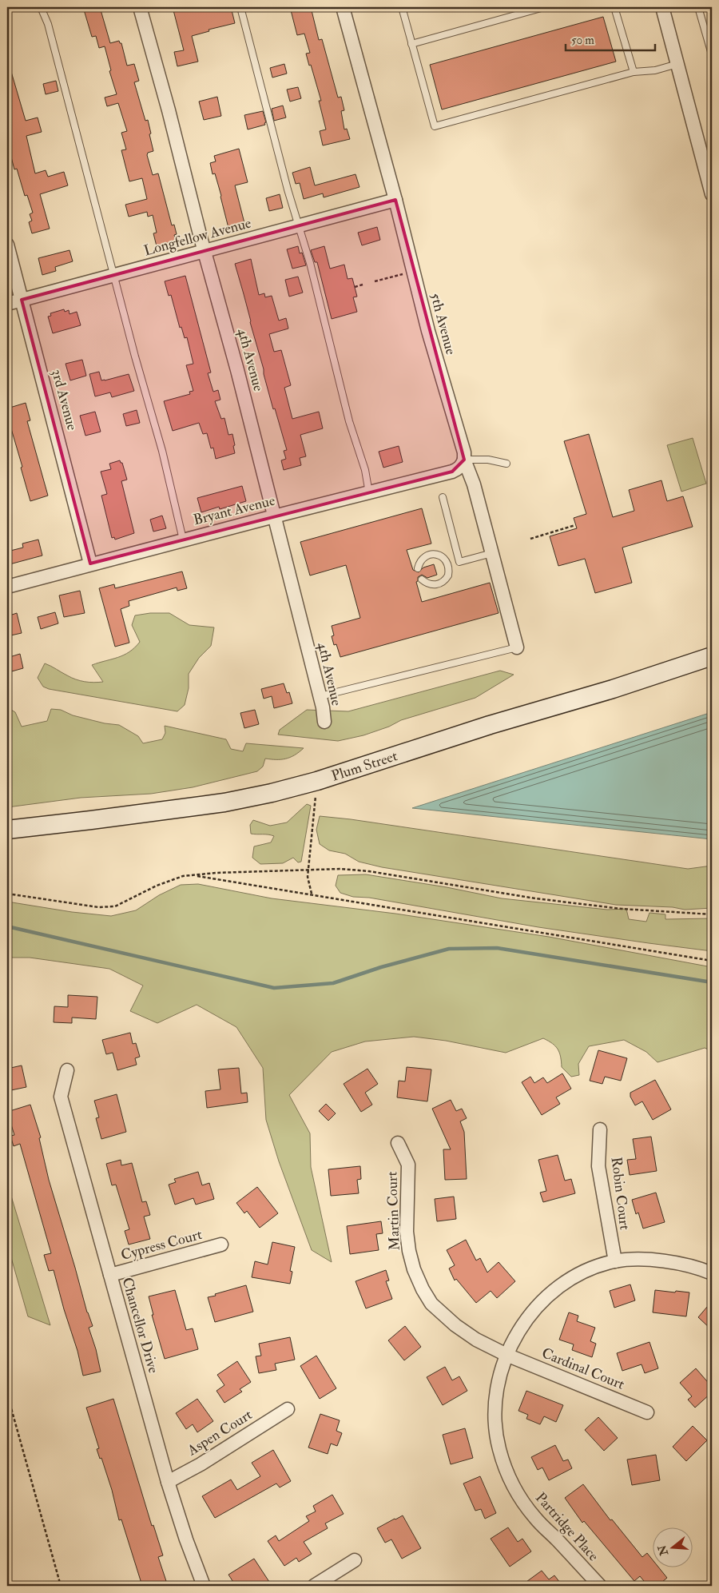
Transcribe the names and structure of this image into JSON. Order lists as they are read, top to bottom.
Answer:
{
  "streets": {
    "main road": ["Plum Street"],
    "street": [
      "Longfellow Avenue",
      "5th Avenue",
      "4th Avenue",
      "3rd Avenue",
      "Bryant Avenue",
      "Robin Court",
      "Martin Court",
      "Cypress Court",
      "Chancellor Drive",
      "Cardinal Court",
      "Aspen Court",
      "Partridge Place"
    ]
  },
  "crossings": [
    ["Longfellow Avenue", "5th Avenue"],
    ["Longfellow Avenue", "4th Avenue"],
    ["Longfellow Avenue", "3rd Avenue"],
    ["5th Avenue", "Bryant Avenue"],
    ["4th Avenue", "Bryant Avenue"],
    ["3rd Avenue", "Bryant Avenue"],
    ["Robin Court", "Partridge Place"],
    ["Martin Court", "Cardinal Court"],
    ["Martin Court", "Partridge Place"],
    ["Cypress Court", "Chancellor Drive"],
    ["Chancellor Drive", "Aspen Court"],
    ["Cardinal Court", "Partridge Place"]
  ],
  "scale_bar": "50 m",
  "north": "left"
}
